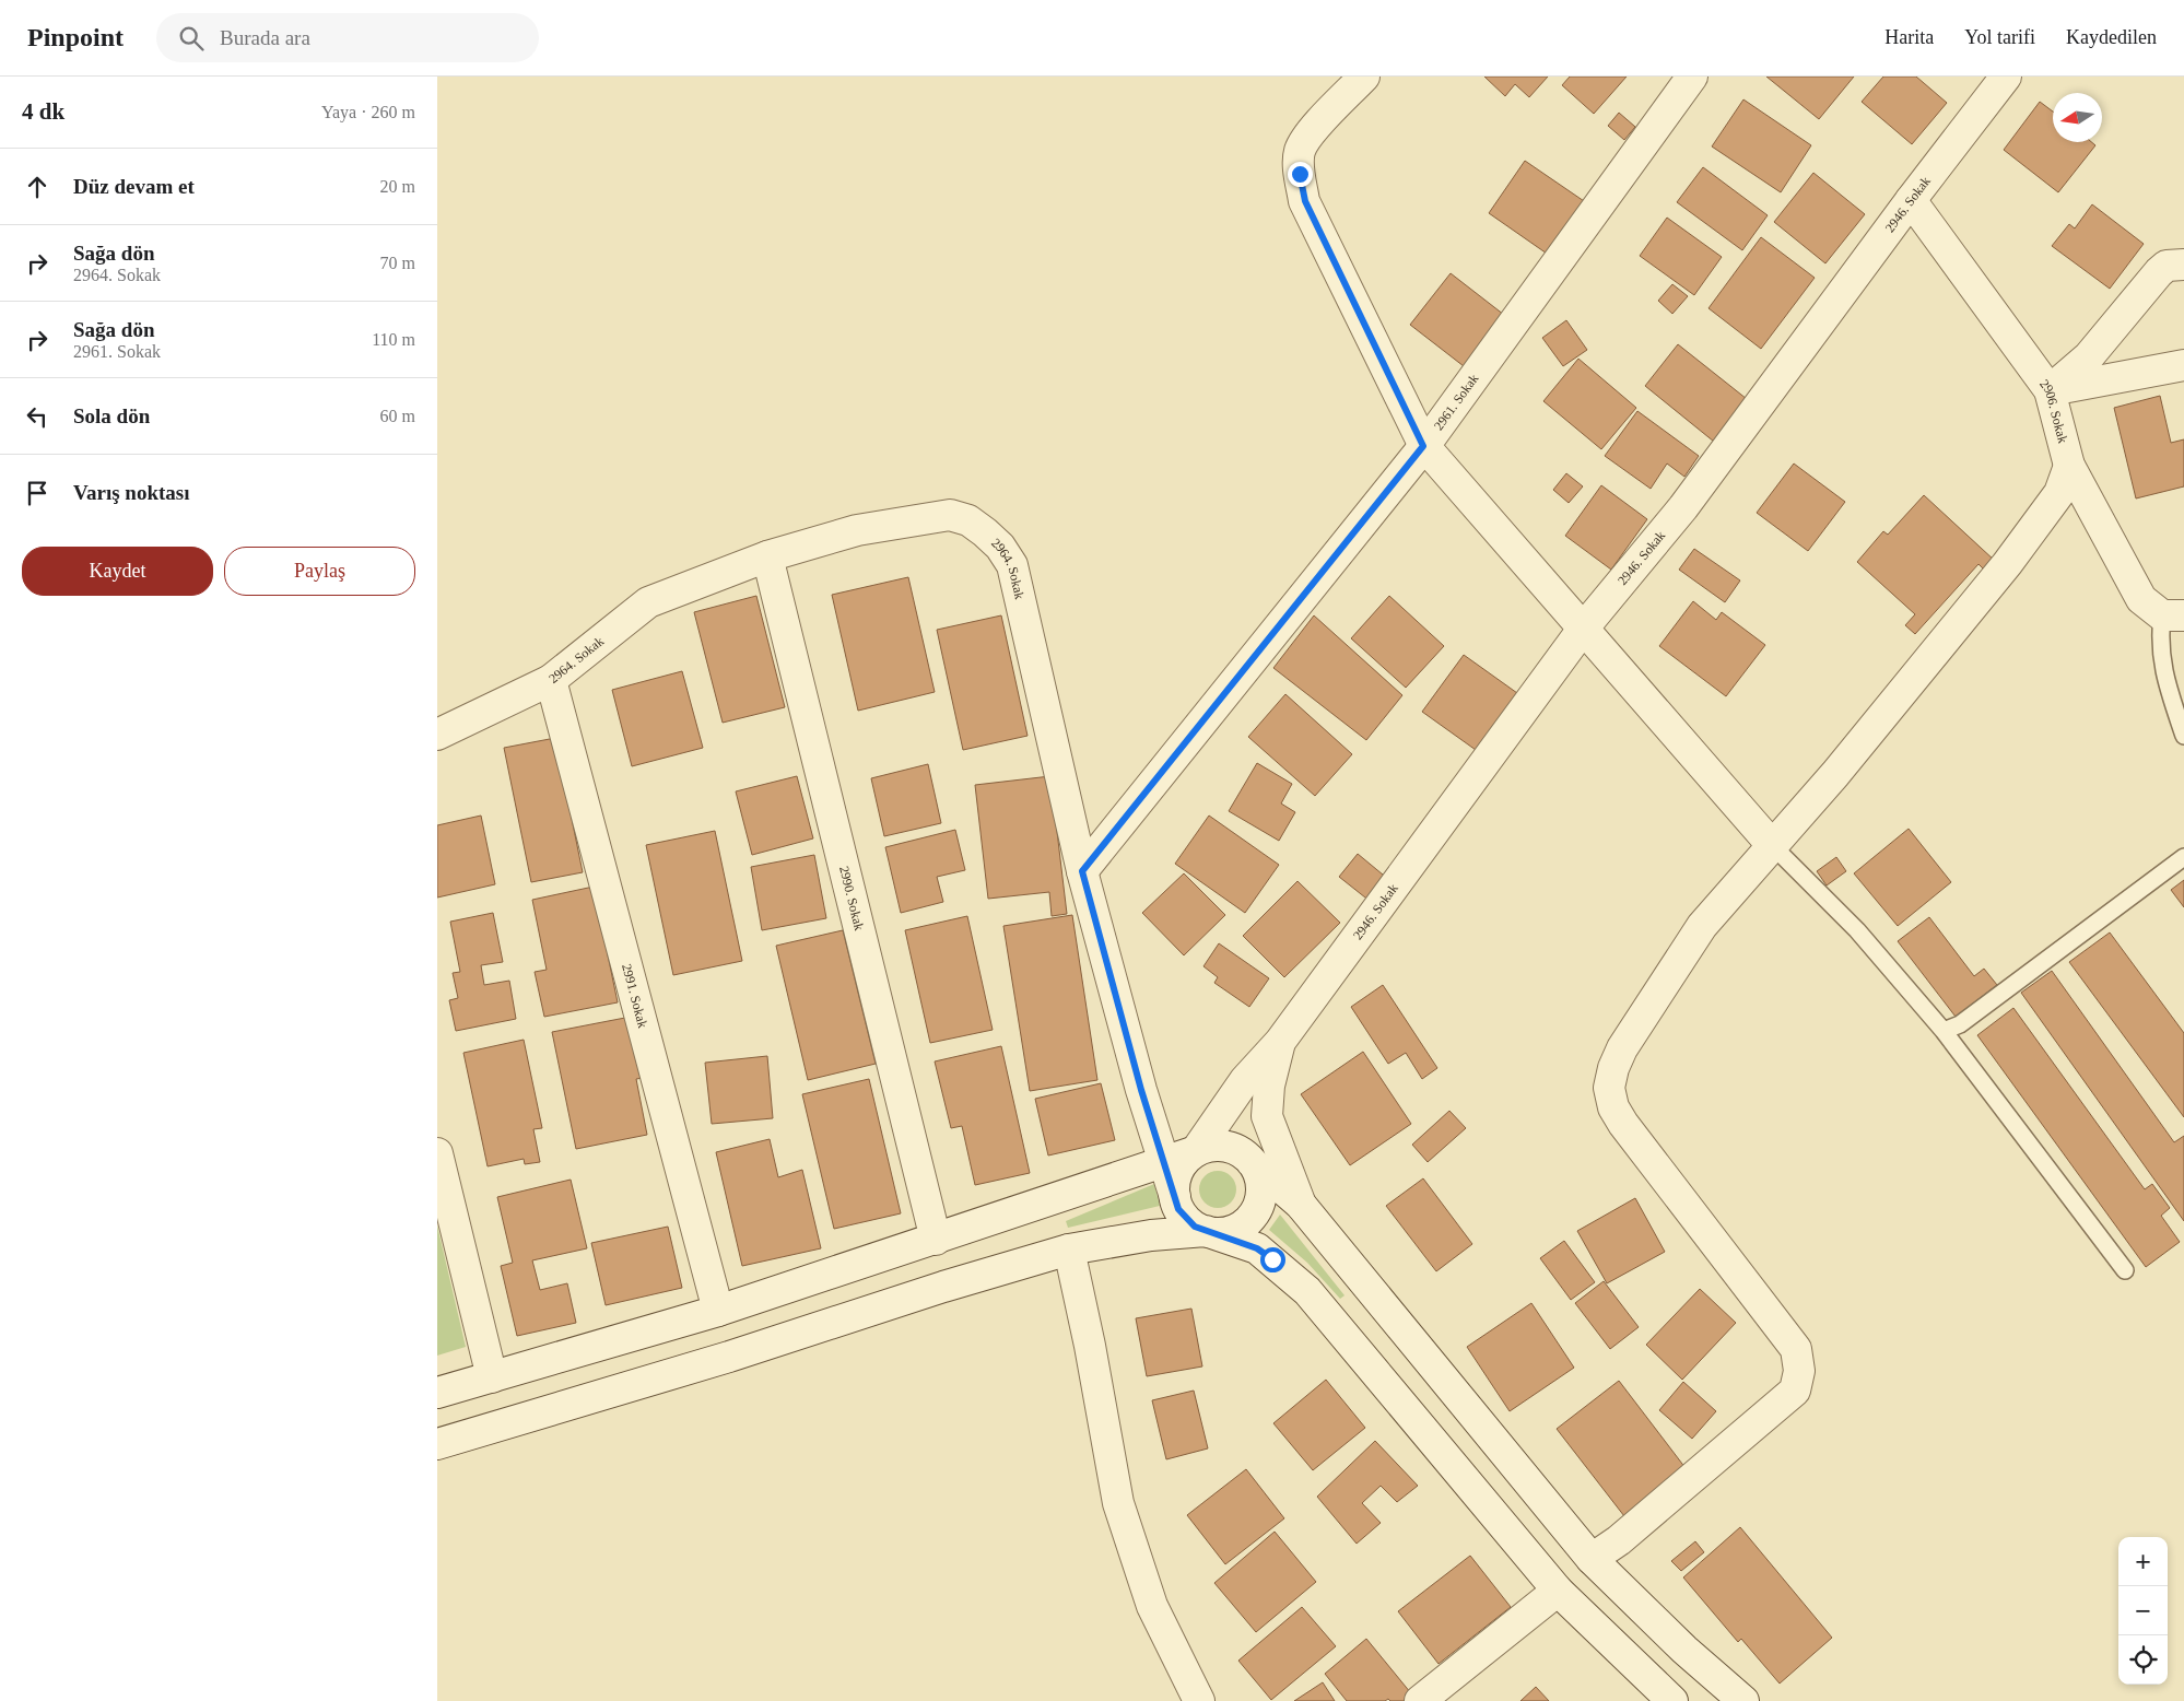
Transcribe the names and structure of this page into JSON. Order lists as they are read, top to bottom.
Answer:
{
  "streets": {
    "street": [
      "2946. Sokak",
      "2961. Sokak",
      "2906. Sokak",
      "2964. Sokak",
      "2990. Sokak",
      "2991. Sokak"
    ]
  },
  "crossings": [
    ["2946. Sokak", "2906. Sokak"],
    ["2946. Sokak", "2964. Sokak"],
    ["2961. Sokak", "2964. Sokak"],
    ["2964. Sokak", "2990. Sokak"],
    ["2964. Sokak", "2991. Sokak"]
  ],
  "north": "left",
  "page": {
    "header": "Pinpoint",
    "search": "Burada ara",
    "nav": ["Harita", "Yol tarifi", "Kaydedilen"],
    "heading": ["4 dk", "Yaya · 260 m"],
    "list": [
      ["Düz devam et", "20 m"],
      ["Sağa dön", "2964. Sokak", "70 m"],
      ["Sağa dön", "2961. Sokak", "110 m"],
      ["Sola dön", "60 m"],
      "Varış noktası"
    ],
    "buttons": ["Kaydet", "Paylaş"],
    "map_buttons": ["+", "−"]
  }
}
